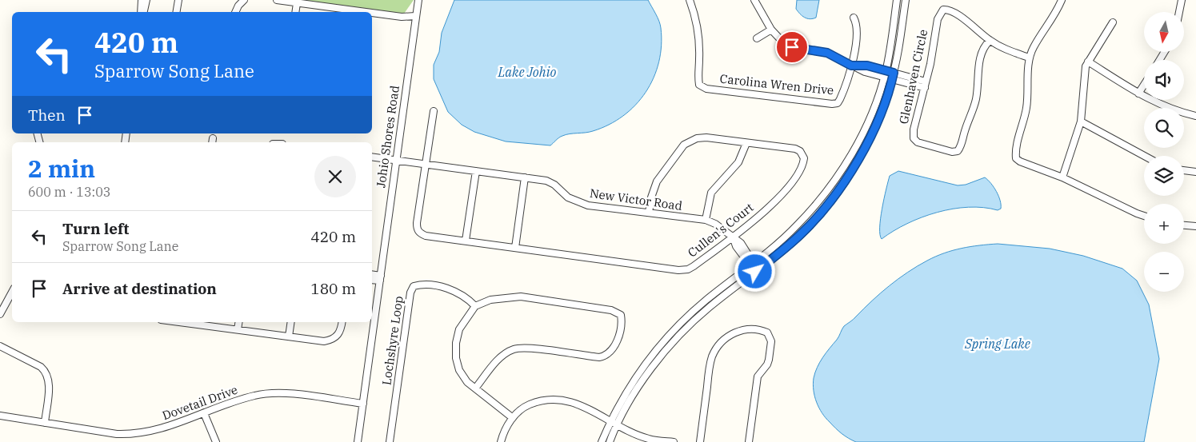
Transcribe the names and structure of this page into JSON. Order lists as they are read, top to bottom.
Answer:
{
  "streets": {
    "street": [
      "Glenhaven Circle",
      "Carolina Wren Drive",
      "Johio Shores Road",
      "New Victor Road",
      "Cullen's Court",
      "Lochshyre Loop",
      "Dovetail Drive"
    ]
  },
  "crossings": [
    ["Johio Shores Road", "New Victor Road"],
    ["Johio Shores Road", "Dovetail Drive"],
    ["New Victor Road", "Cullen's Court"]
  ],
  "water": ["Lake Johio", "Spring Lake"],
  "north": "bottom",
  "page": {
    "map_buttons": ["+", "−"],
    "turn": ["420 m", "Sparrow Song Lane"],
    "then": "Then",
    "heading": ["2 min", "600 m · 13:03"],
    "list": [
      {
        "name": "Turn left",
        "note": "Sparrow Song Lane",
        "value": "420 m"
      },
      {
        "name": "Arrive at destination",
        "value": "180 m"
      }
    ]
  }
}
